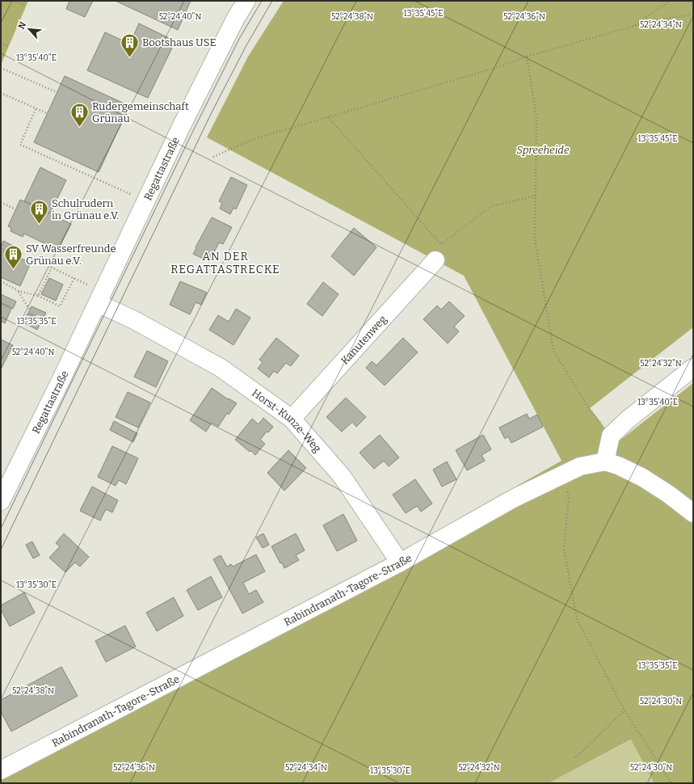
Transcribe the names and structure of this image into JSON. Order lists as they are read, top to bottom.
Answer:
{
  "streets": {
    "street": [
      "Regattastraße",
      "Kanutenweg",
      "Horst-Kunze-Weg",
      "Rabindranath-Tagore-Straße"
    ]
  },
  "crossings": [
    ["Regattastraße", "Horst-Kunze-Weg"],
    ["Kanutenweg", "Horst-Kunze-Weg"],
    ["Horst-Kunze-Weg", "Rabindranath-Tagore-Straße"]
  ],
  "districts": ["AN DER REGATTASTRECKE"],
  "parks": ["Spreeheide"],
  "places": {
    "building": [
      "Bootshaus USE",
      "Rudergemeinschaft Grünau",
      "Schulrudern in Grünau e.V.",
      "SV Wasserfreunde Grünau e.V."
    ]
  },
  "north": "top left",
  "coordinates": [
    "13°35'45\"E",
    "52°24'40\"N",
    "52°24'38\"N",
    "52°24'36\"N",
    "52°24'34\"N",
    "13°35'40\"E",
    "13°35'35\"E",
    "52°24'32\"N",
    "13°35'30\"E",
    "52°24'30\"N"
  ]
}
